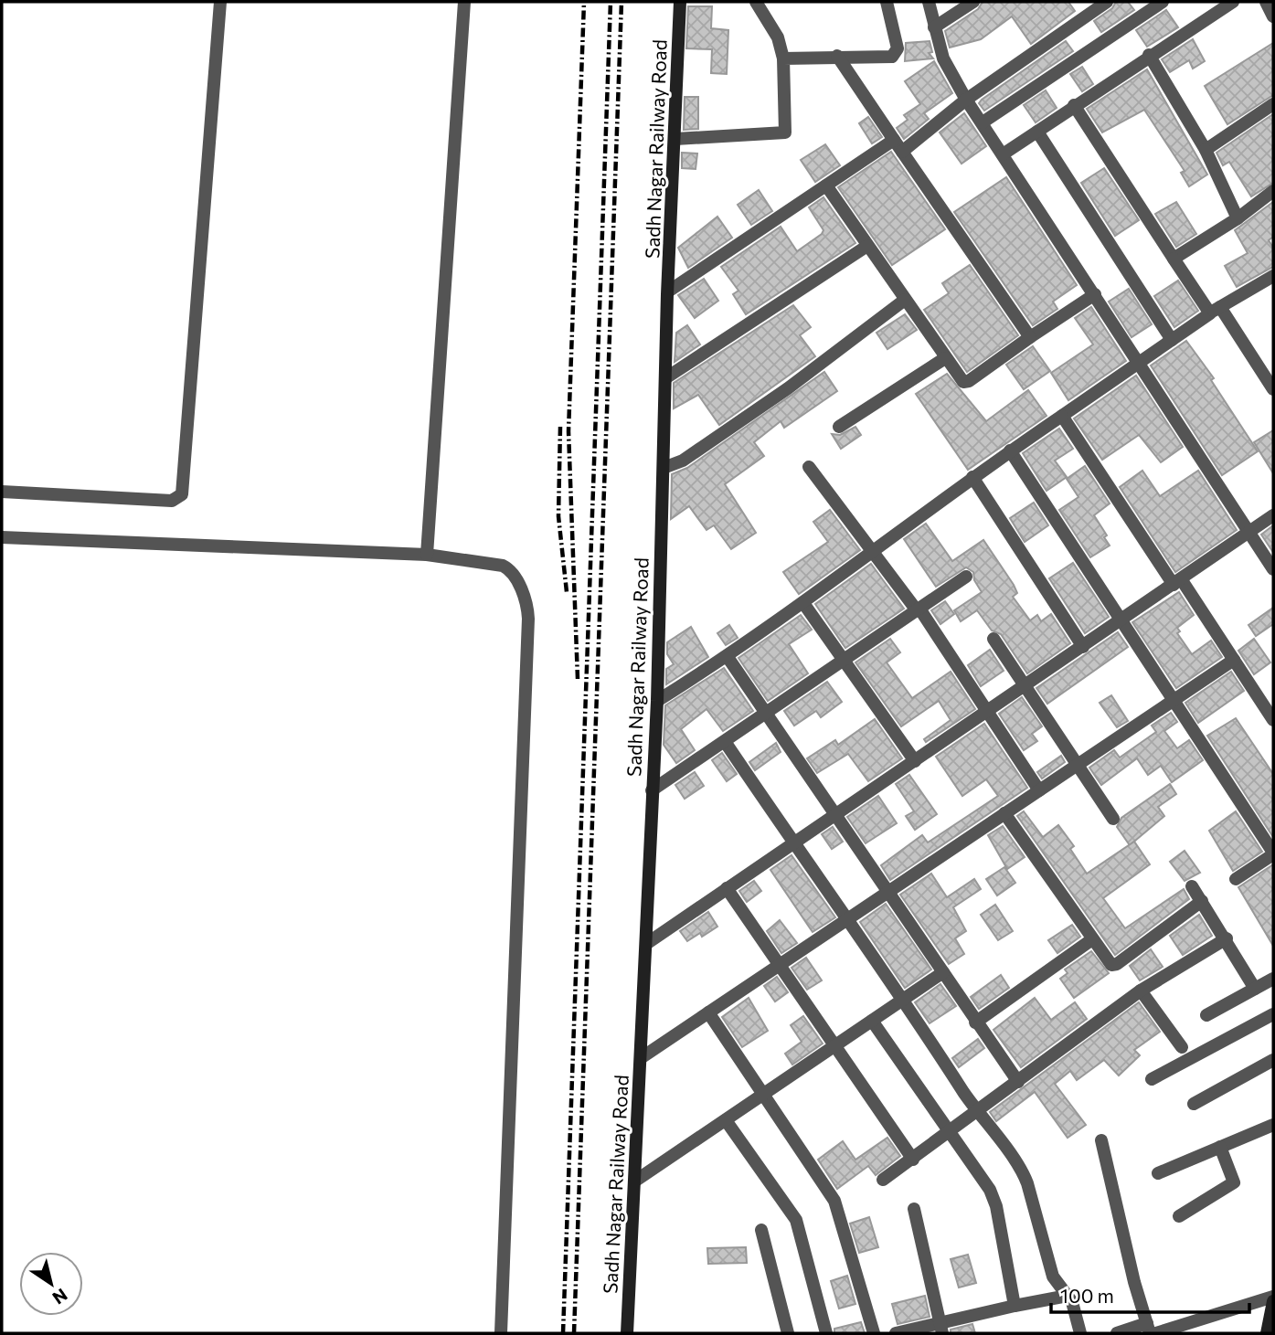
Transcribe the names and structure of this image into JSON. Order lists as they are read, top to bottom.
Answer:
{
  "streets": {
    "street": ["Sadh Nagar Railway Road"]
  },
  "scale_bar": "100 m",
  "north": "bottom right"
}
